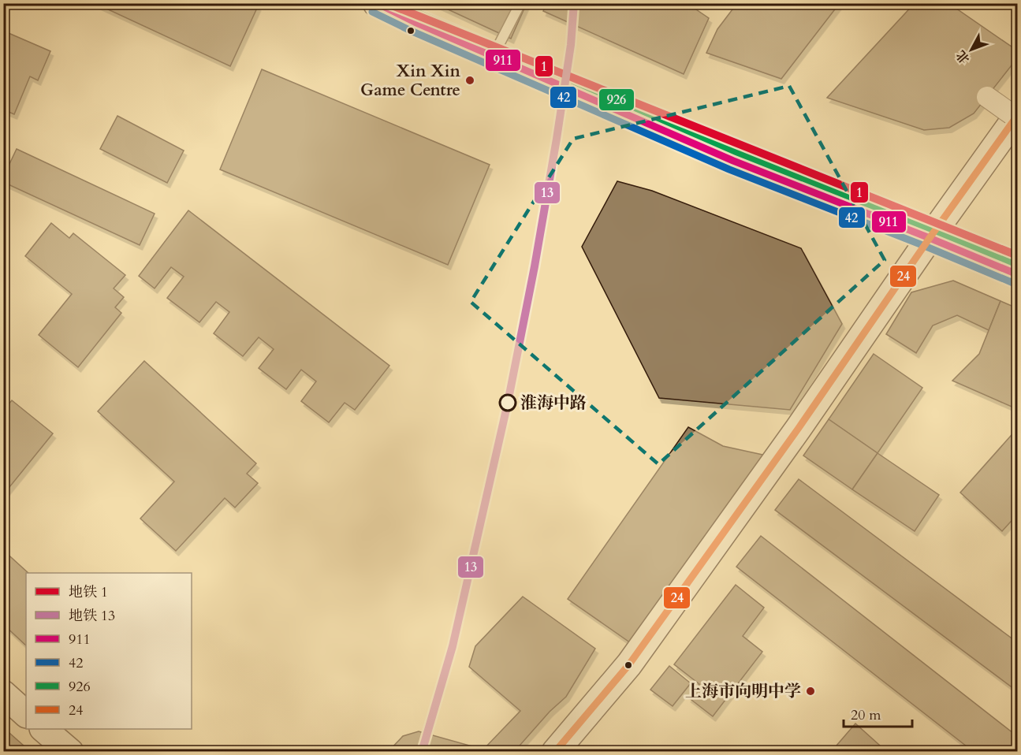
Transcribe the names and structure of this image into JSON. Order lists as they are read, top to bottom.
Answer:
{
  "places": ["Xin Xin Game Centre", "淮海中路", "上海市向明中学"],
  "lines": [
    "metro line 1",
    "metro line 13",
    "transit line 911",
    "transit line 926",
    "transit line 42",
    "transit line 24"
  ],
  "legend": [
    "地铁 1",
    "地铁 13",
    "911",
    "42",
    "926",
    "24"
  ],
  "scale_bar": "20 m",
  "north": "bottom left"
}
